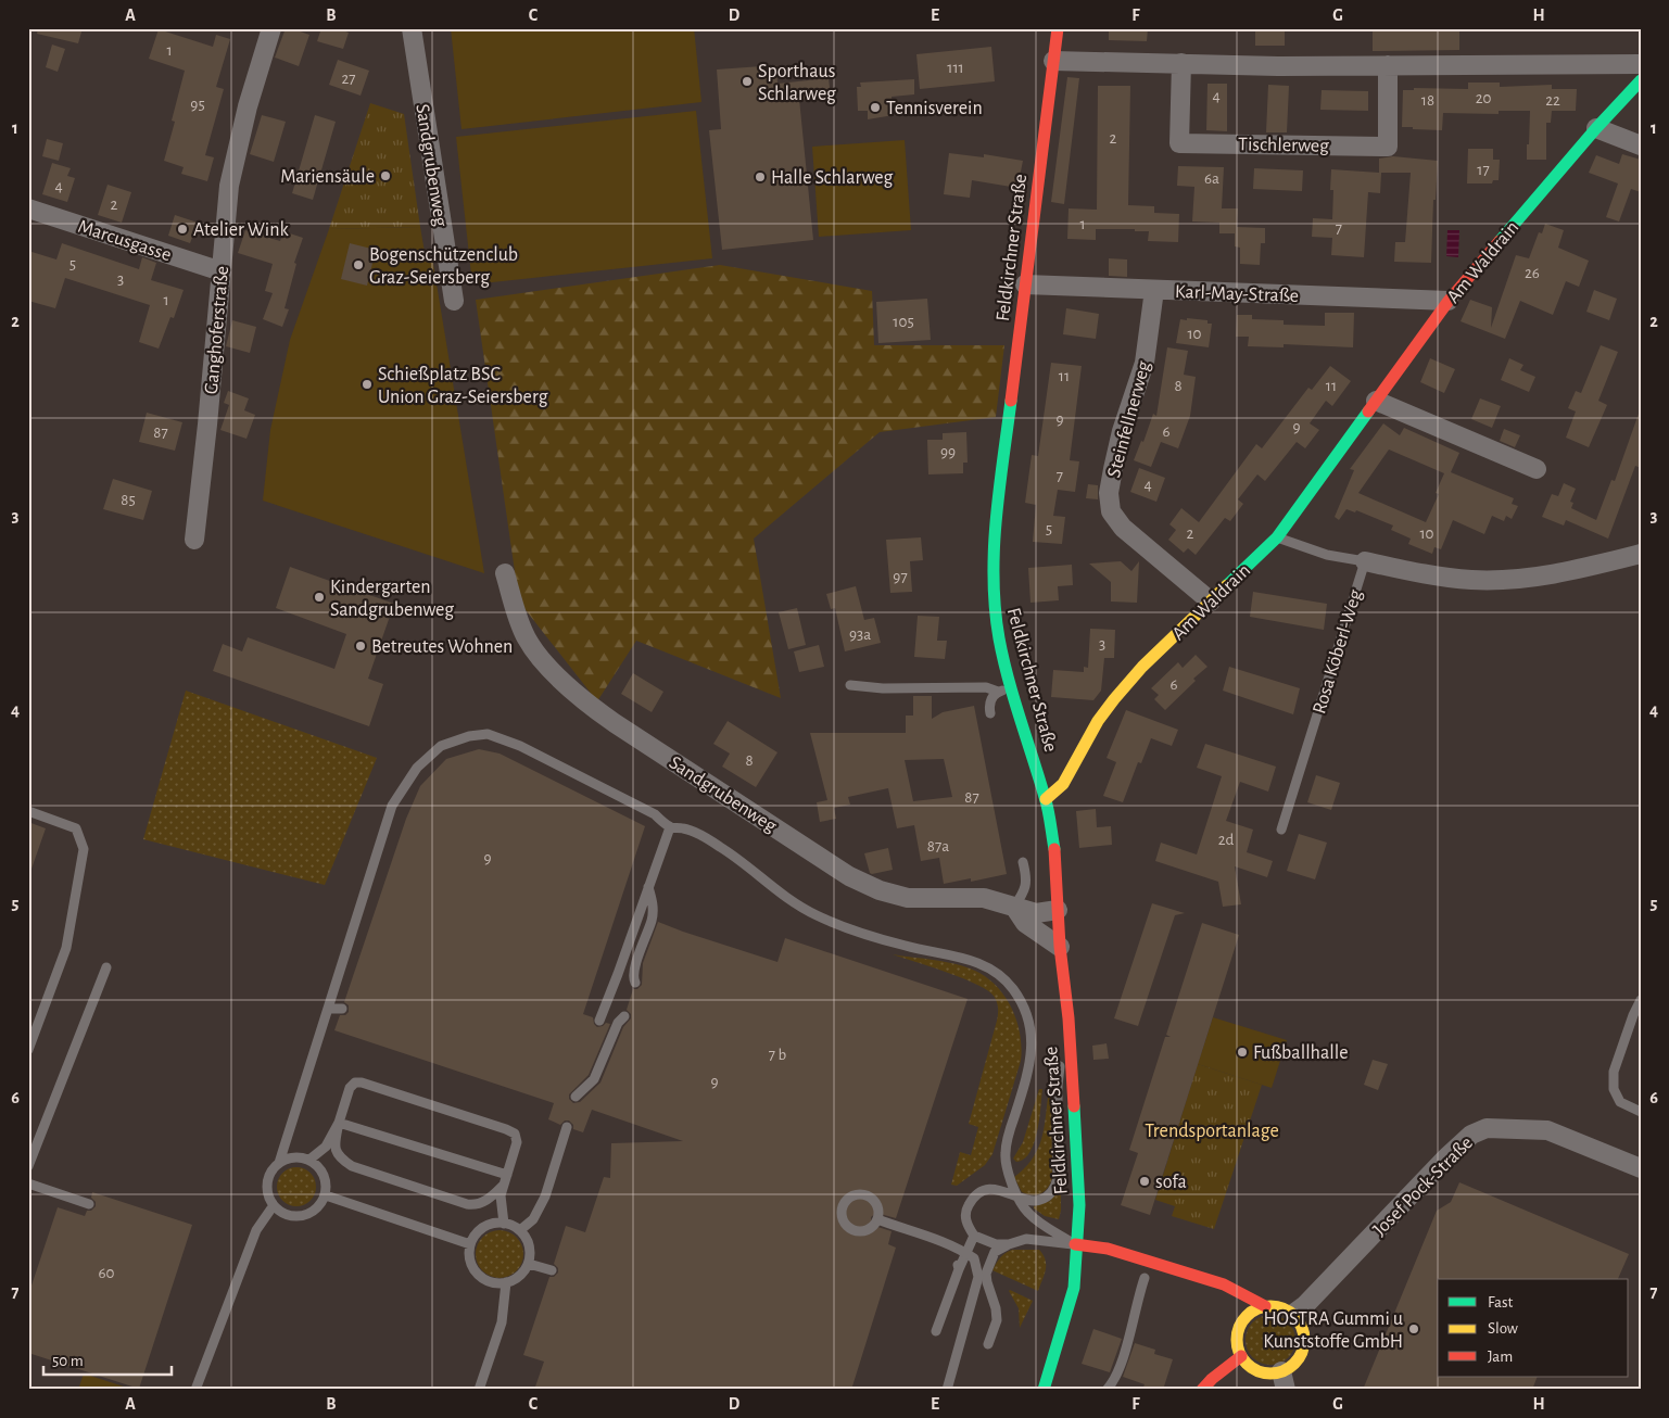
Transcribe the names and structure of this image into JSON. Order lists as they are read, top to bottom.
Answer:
{
  "streets": {
    "street": [
      "Tischlerweg",
      "Sandgrubenweg",
      "Marcusgasse",
      "Feldkirchner Straße",
      "Am Waldrain",
      "Karl-May-Straße",
      "Ganghoferstraße",
      "Steinfellnerweg",
      "Josef Pock-Straße"
    ],
    "lane": ["Rosa Köberl-Weg"]
  },
  "crossings": [
    ["Sandgrubenweg", "Feldkirchner Straße"],
    ["Marcusgasse", "Ganghoferstraße"],
    ["Feldkirchner Straße", "Am Waldrain"],
    ["Feldkirchner Straße", "Karl-May-Straße"],
    ["Am Waldrain", "Karl-May-Straße"],
    ["Am Waldrain", "Steinfellnerweg"],
    ["Karl-May-Straße", "Steinfellnerweg"]
  ],
  "parks": ["Trendsportanlage"],
  "places": [
    "Sporthaus Schlarweg",
    "Tennisverein",
    "Mariensäule",
    "Halle Schlarweg",
    "Atelier Wink",
    "Bogenschützenclub Graz-Seiersberg",
    "Schießplatz BSC Union Graz-Seiersberg",
    "Kindergarten Sandgrubenweg",
    "Betreutes Wohnen",
    "Fußballhalle",
    "sofa",
    "HOSTRA Gummi u Kunststoffe GmbH"
  ],
  "house_numbers": [
    "1",
    "111",
    "27",
    "4",
    "20",
    "18",
    "22",
    "95",
    "2",
    "17",
    "6a",
    "4",
    "2",
    "1",
    "7",
    "5",
    "26",
    "3",
    "1",
    "105",
    "10",
    "11",
    "8",
    "11",
    "9",
    "9",
    "6",
    "87",
    "99",
    "7",
    "4",
    "85",
    "5",
    "2",
    "10",
    "97",
    "93a",
    "3",
    "6",
    "8",
    "87",
    "2d",
    "87a",
    "9",
    "7 b",
    "9",
    "60"
  ],
  "legend": ["Fast", "Slow", "Jam"],
  "scale_bar": "50 m",
  "grid": {
    "columns": [
      "A",
      "B",
      "C",
      "D",
      "E",
      "F",
      "G",
      "H"
    ],
    "rows": [
      "1",
      "2",
      "3",
      "4",
      "5",
      "6",
      "7"
    ]
  }
}
